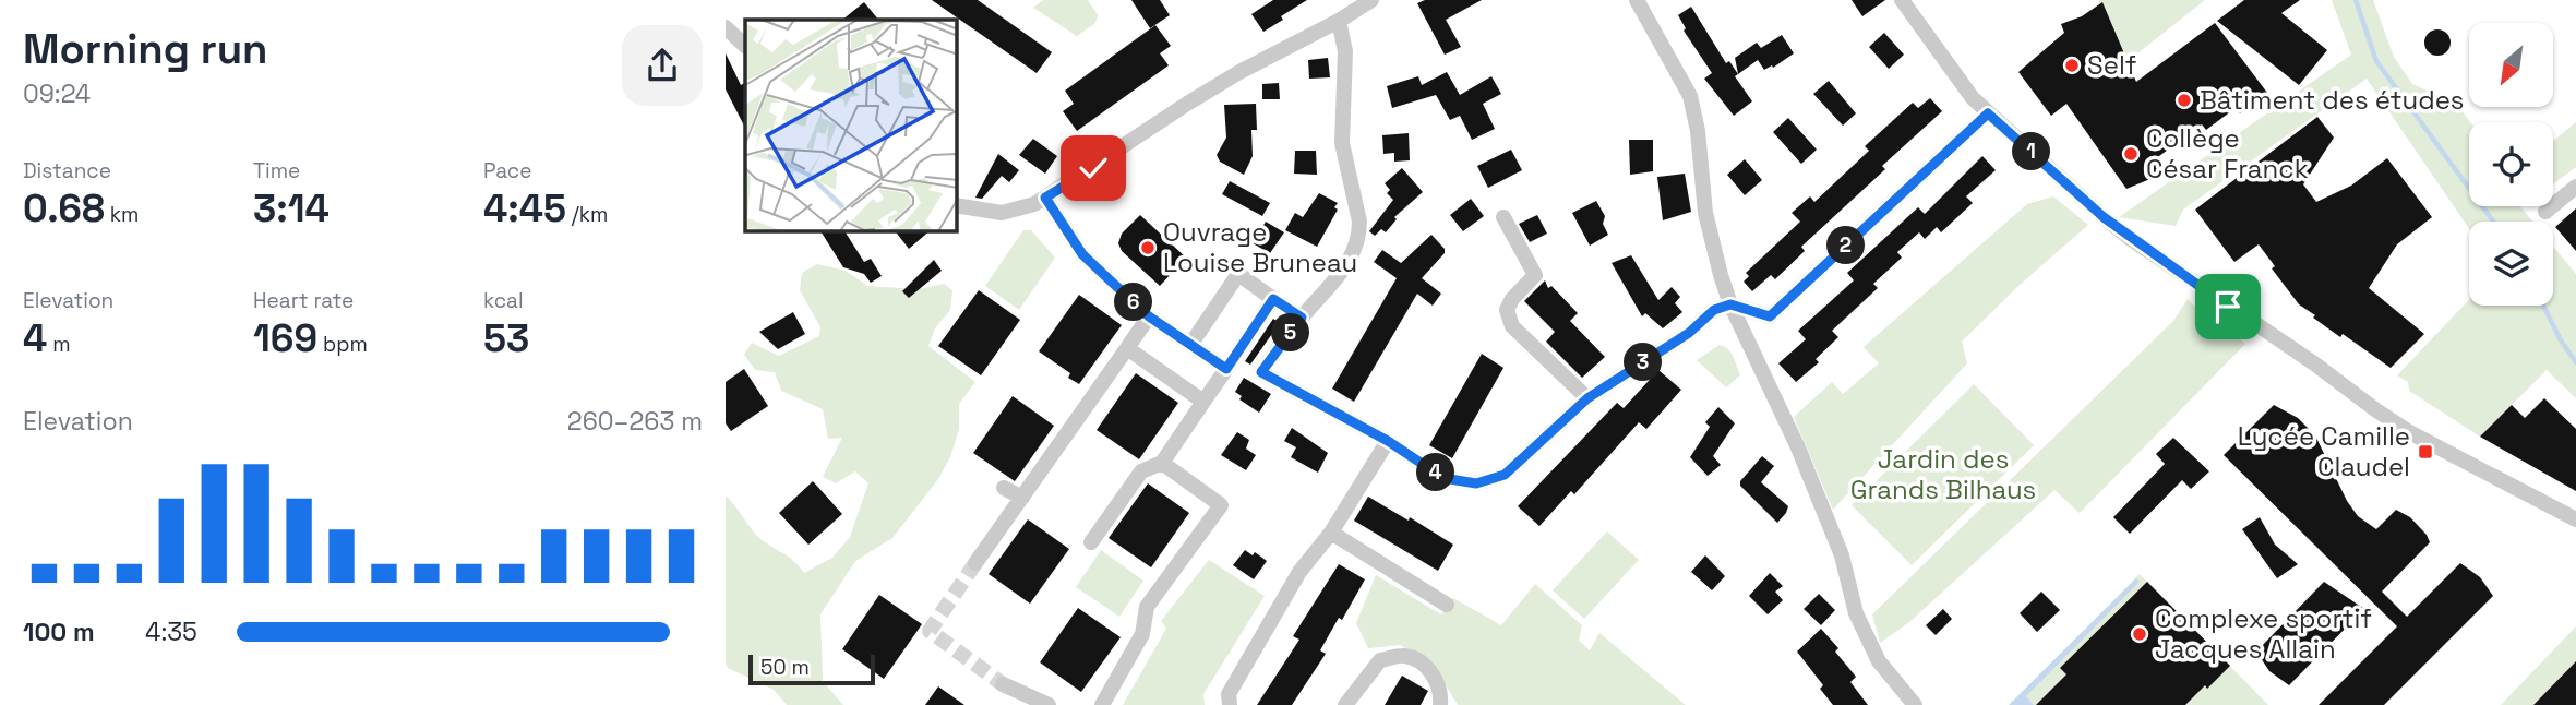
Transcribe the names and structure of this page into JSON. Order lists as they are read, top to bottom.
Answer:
{
  "parks": ["Jardin des Grands Bilhaus"],
  "places": {
    "other": [
      "Self",
      "Bâtiment des études",
      "Collège César Franck",
      "Ouvrage Louise Bruneau",
      "Complexe sportif Jacques Allain"
    ],
    "transit": ["Lycée Camille Claudel"]
  },
  "scale_bar": "50 m",
  "north": "bottom left",
  "page": {
    "heading": ["Morning run", "09:24"],
    "stats": [
      ["Distance", "0.68 km"],
      ["Time", "3:14"],
      ["Pace", "4:45 /km"],
      ["Elevation", "4 m"],
      ["Heart rate", "169 bpm"],
      ["kcal", "53"]
    ],
    "pins": [
      "1",
      "2",
      "6",
      "5",
      "3",
      "4"
    ],
    "chart": ["Elevation", "260–263 m"],
    "list": [
      {
        "name": "100 m",
        "note": "4:35"
      }
    ],
    "scale": "50 m"
  }
}
